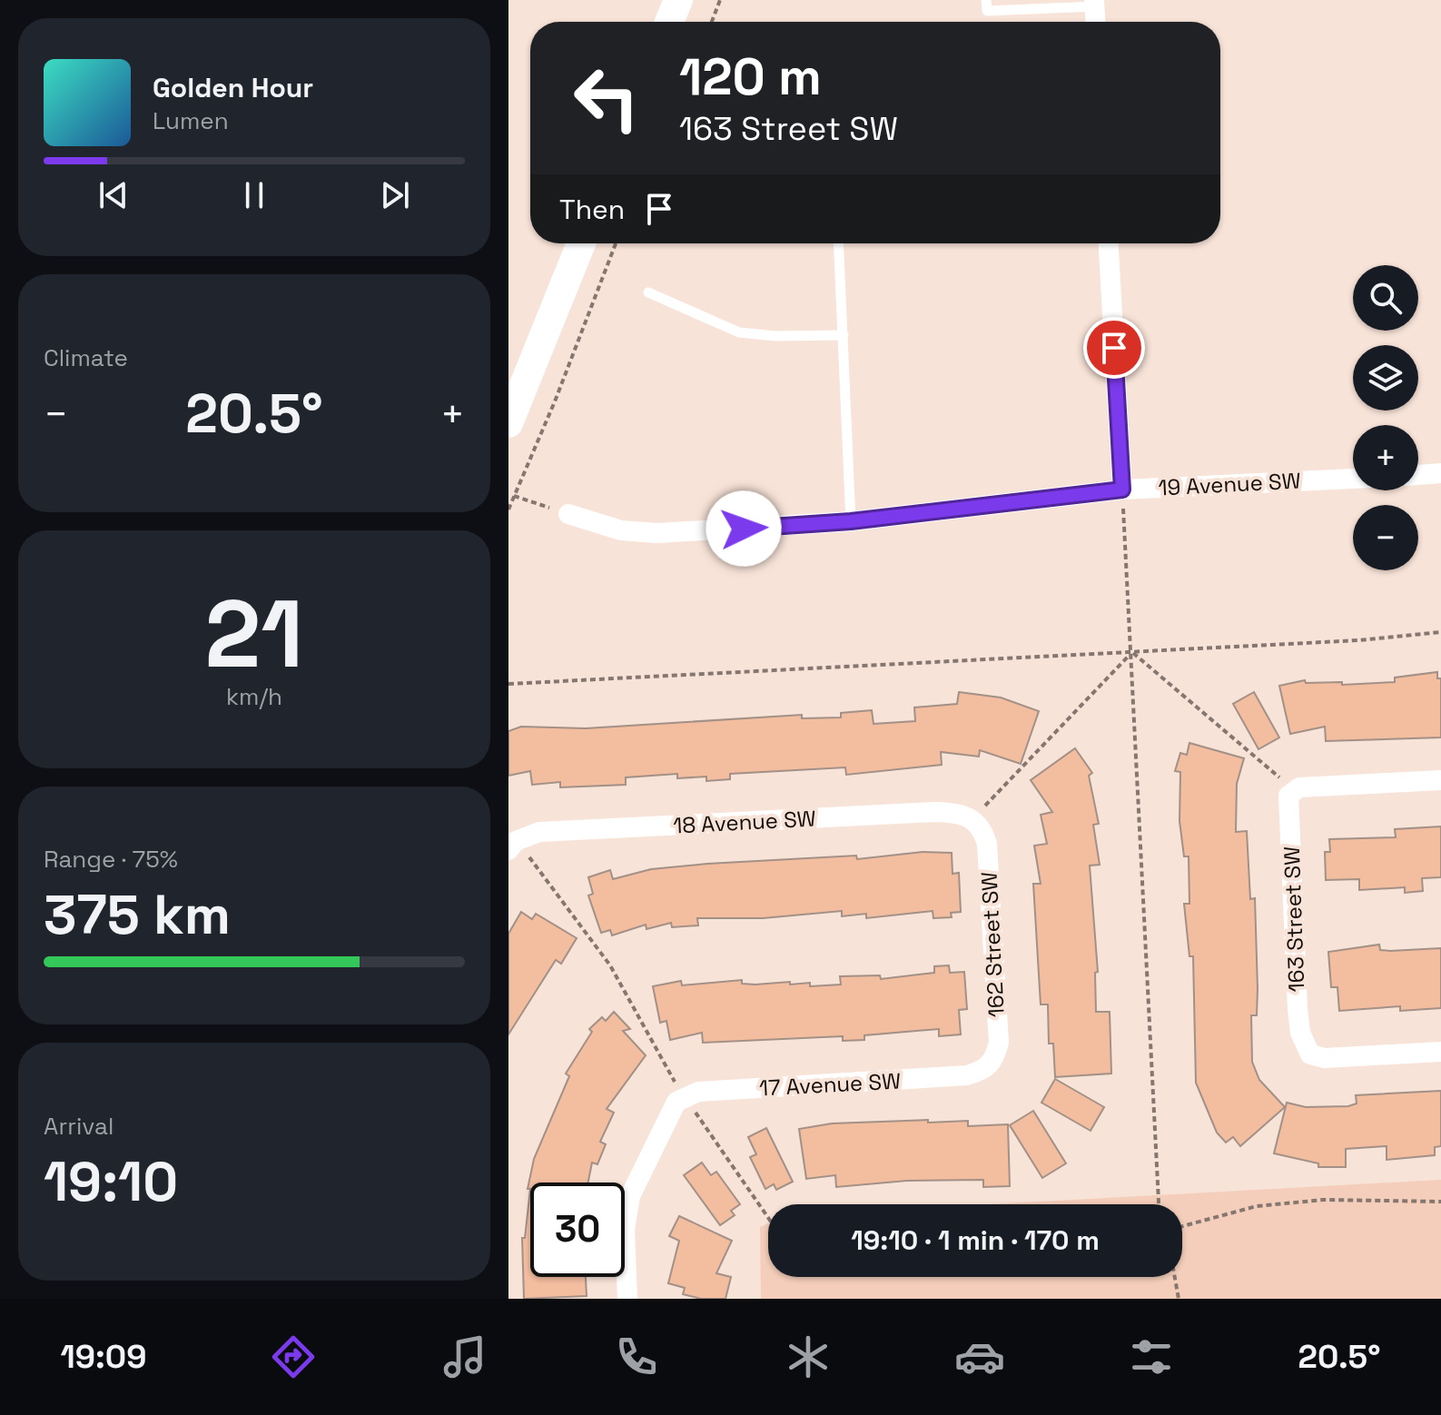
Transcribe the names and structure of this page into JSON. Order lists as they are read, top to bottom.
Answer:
{
  "streets": {
    "street": [
      "19 Avenue SW",
      "18 Avenue SW",
      "163 Street SW",
      "162 Street SW",
      "17 Avenue SW"
    ]
  },
  "crossings": [
    ["18 Avenue SW", "162 Street SW"],
    ["162 Street SW", "17 Avenue SW"]
  ],
  "page": {
    "turn": ["120 m", "163 Street SW"],
    "song": ["Golden Hour", "Lumen"],
    "then": "Then",
    "map_buttons": ["+", "−"],
    "tile": [
      "Climate",
      ["21", "km/h"],
      ["Range · 75%", "375 km"],
      ["Arrival", "19:10"]
    ],
    "heat": ["−", "20.5°", "+"],
    "limit": "30",
    "trip": "19:10 · 1 min · 170 m",
    "tabs": ["19:09", "20.5°"]
  }
}
